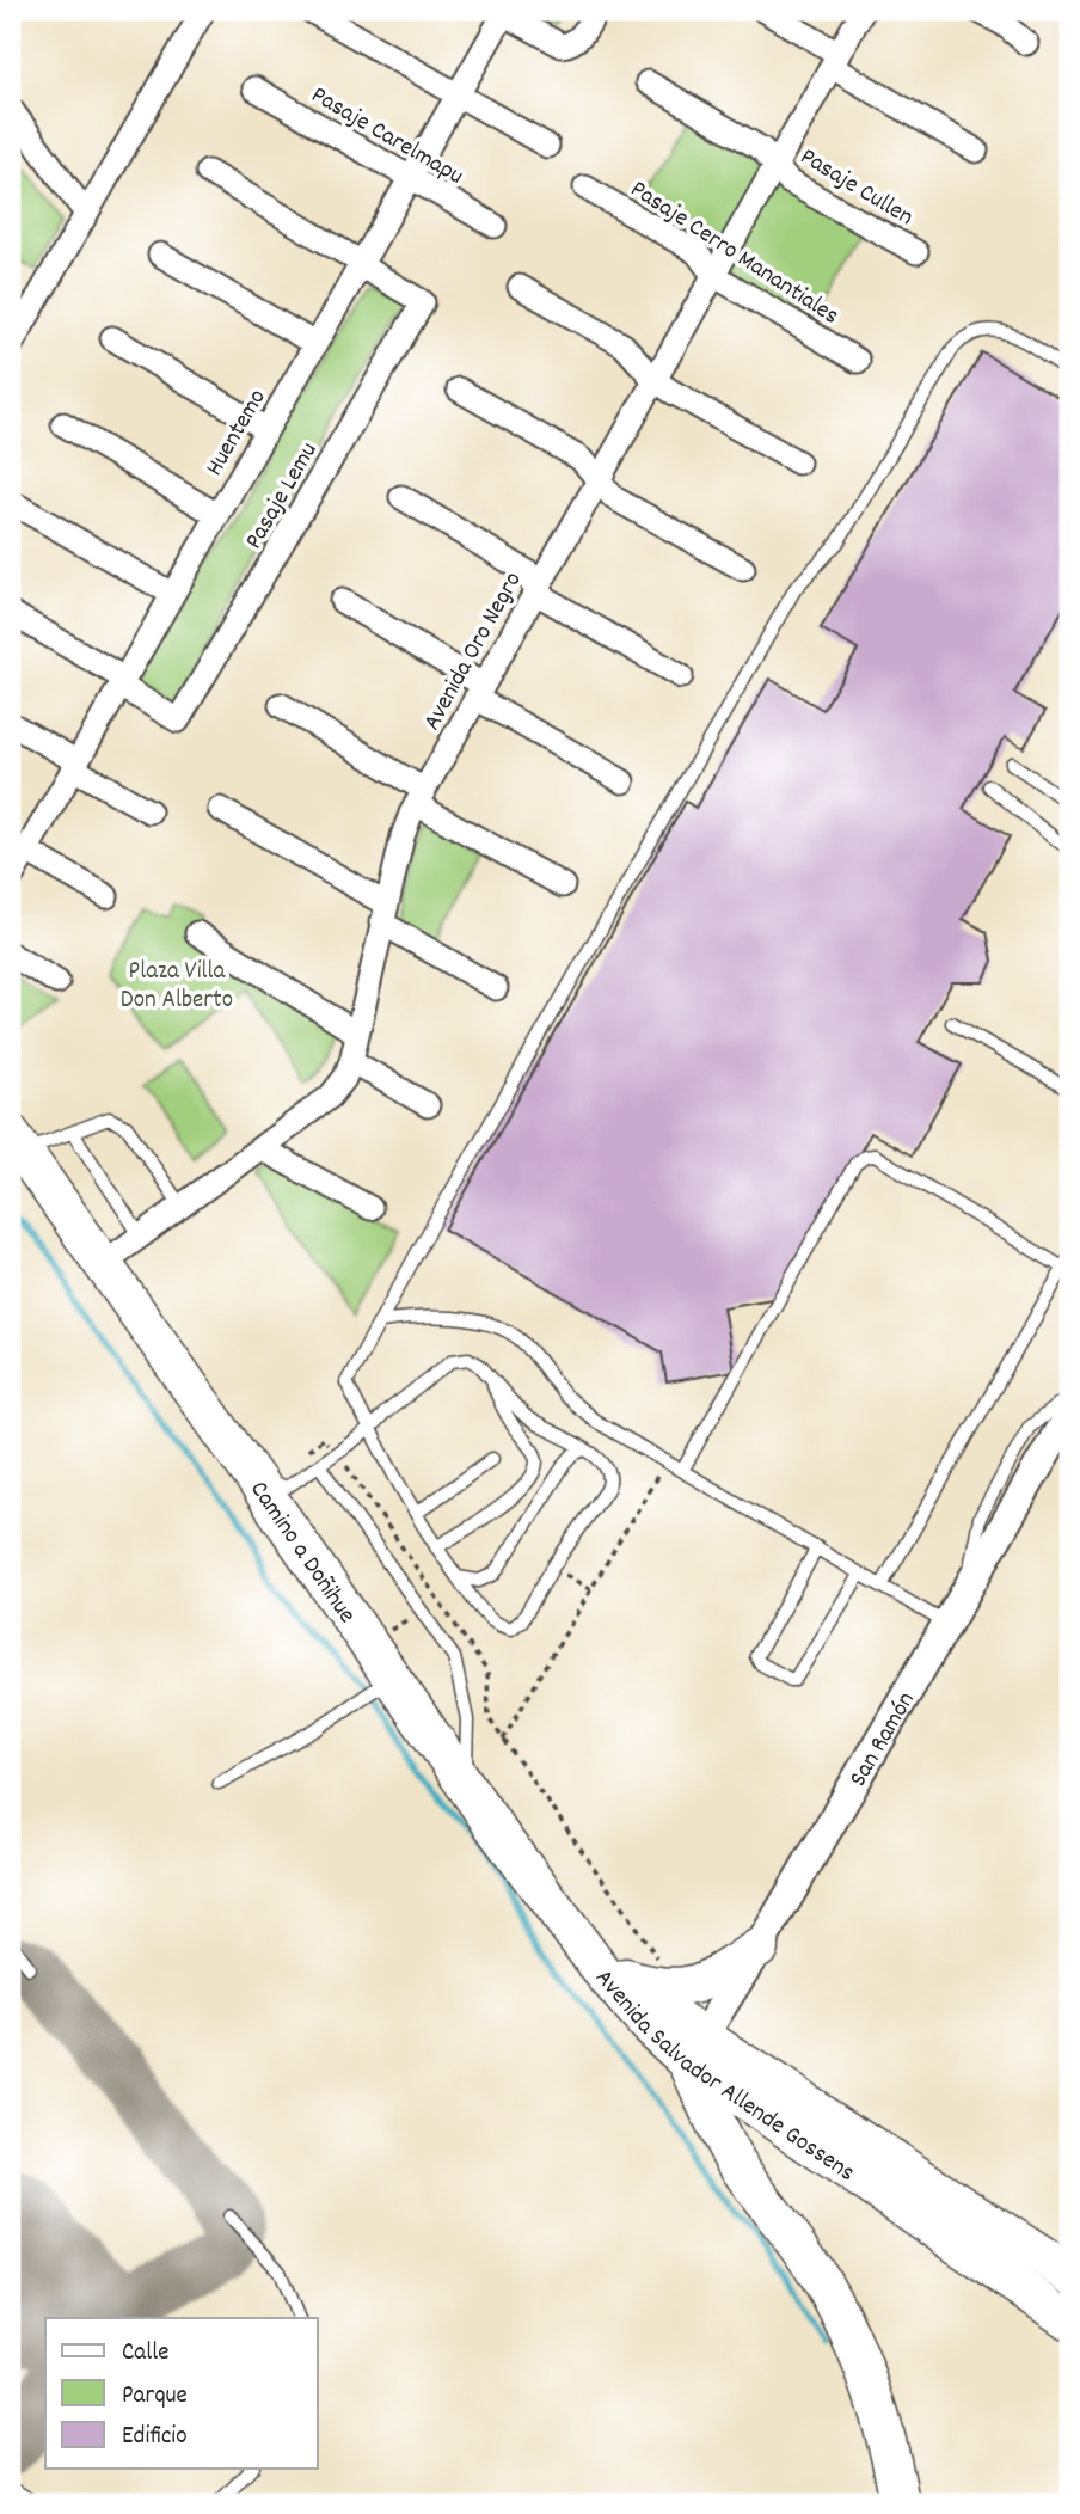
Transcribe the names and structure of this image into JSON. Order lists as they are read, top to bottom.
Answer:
{
  "streets": {
    "main road": ["Camino a Doñihue", "Avenida Salvador Allende Gossens"],
    "street": [
      "Pasaje Carelmapu",
      "Pasaje Cullen",
      "Pasaje Cerro Manantiales",
      "Huentemo",
      "Pasaje Lemu",
      "Avenida Oro Negro",
      "San Ramón"
    ]
  },
  "crossings": [
    ["Pasaje Carelmapu", "Huentemo"],
    ["Pasaje Cullen", "Avenida Oro Negro"],
    ["Pasaje Cerro Manantiales", "Avenida Oro Negro"],
    ["Huentemo", "Pasaje Lemu"],
    ["Avenida Oro Negro", "Camino a Doñihue"],
    ["Camino a Doñihue", "Avenida Salvador Allende Gossens"],
    ["San Ramón", "Avenida Salvador Allende Gossens"]
  ],
  "parks": ["Plaza Villa Don Alberto"],
  "legend": ["Calle", "Parque", "Edificio"]
}
